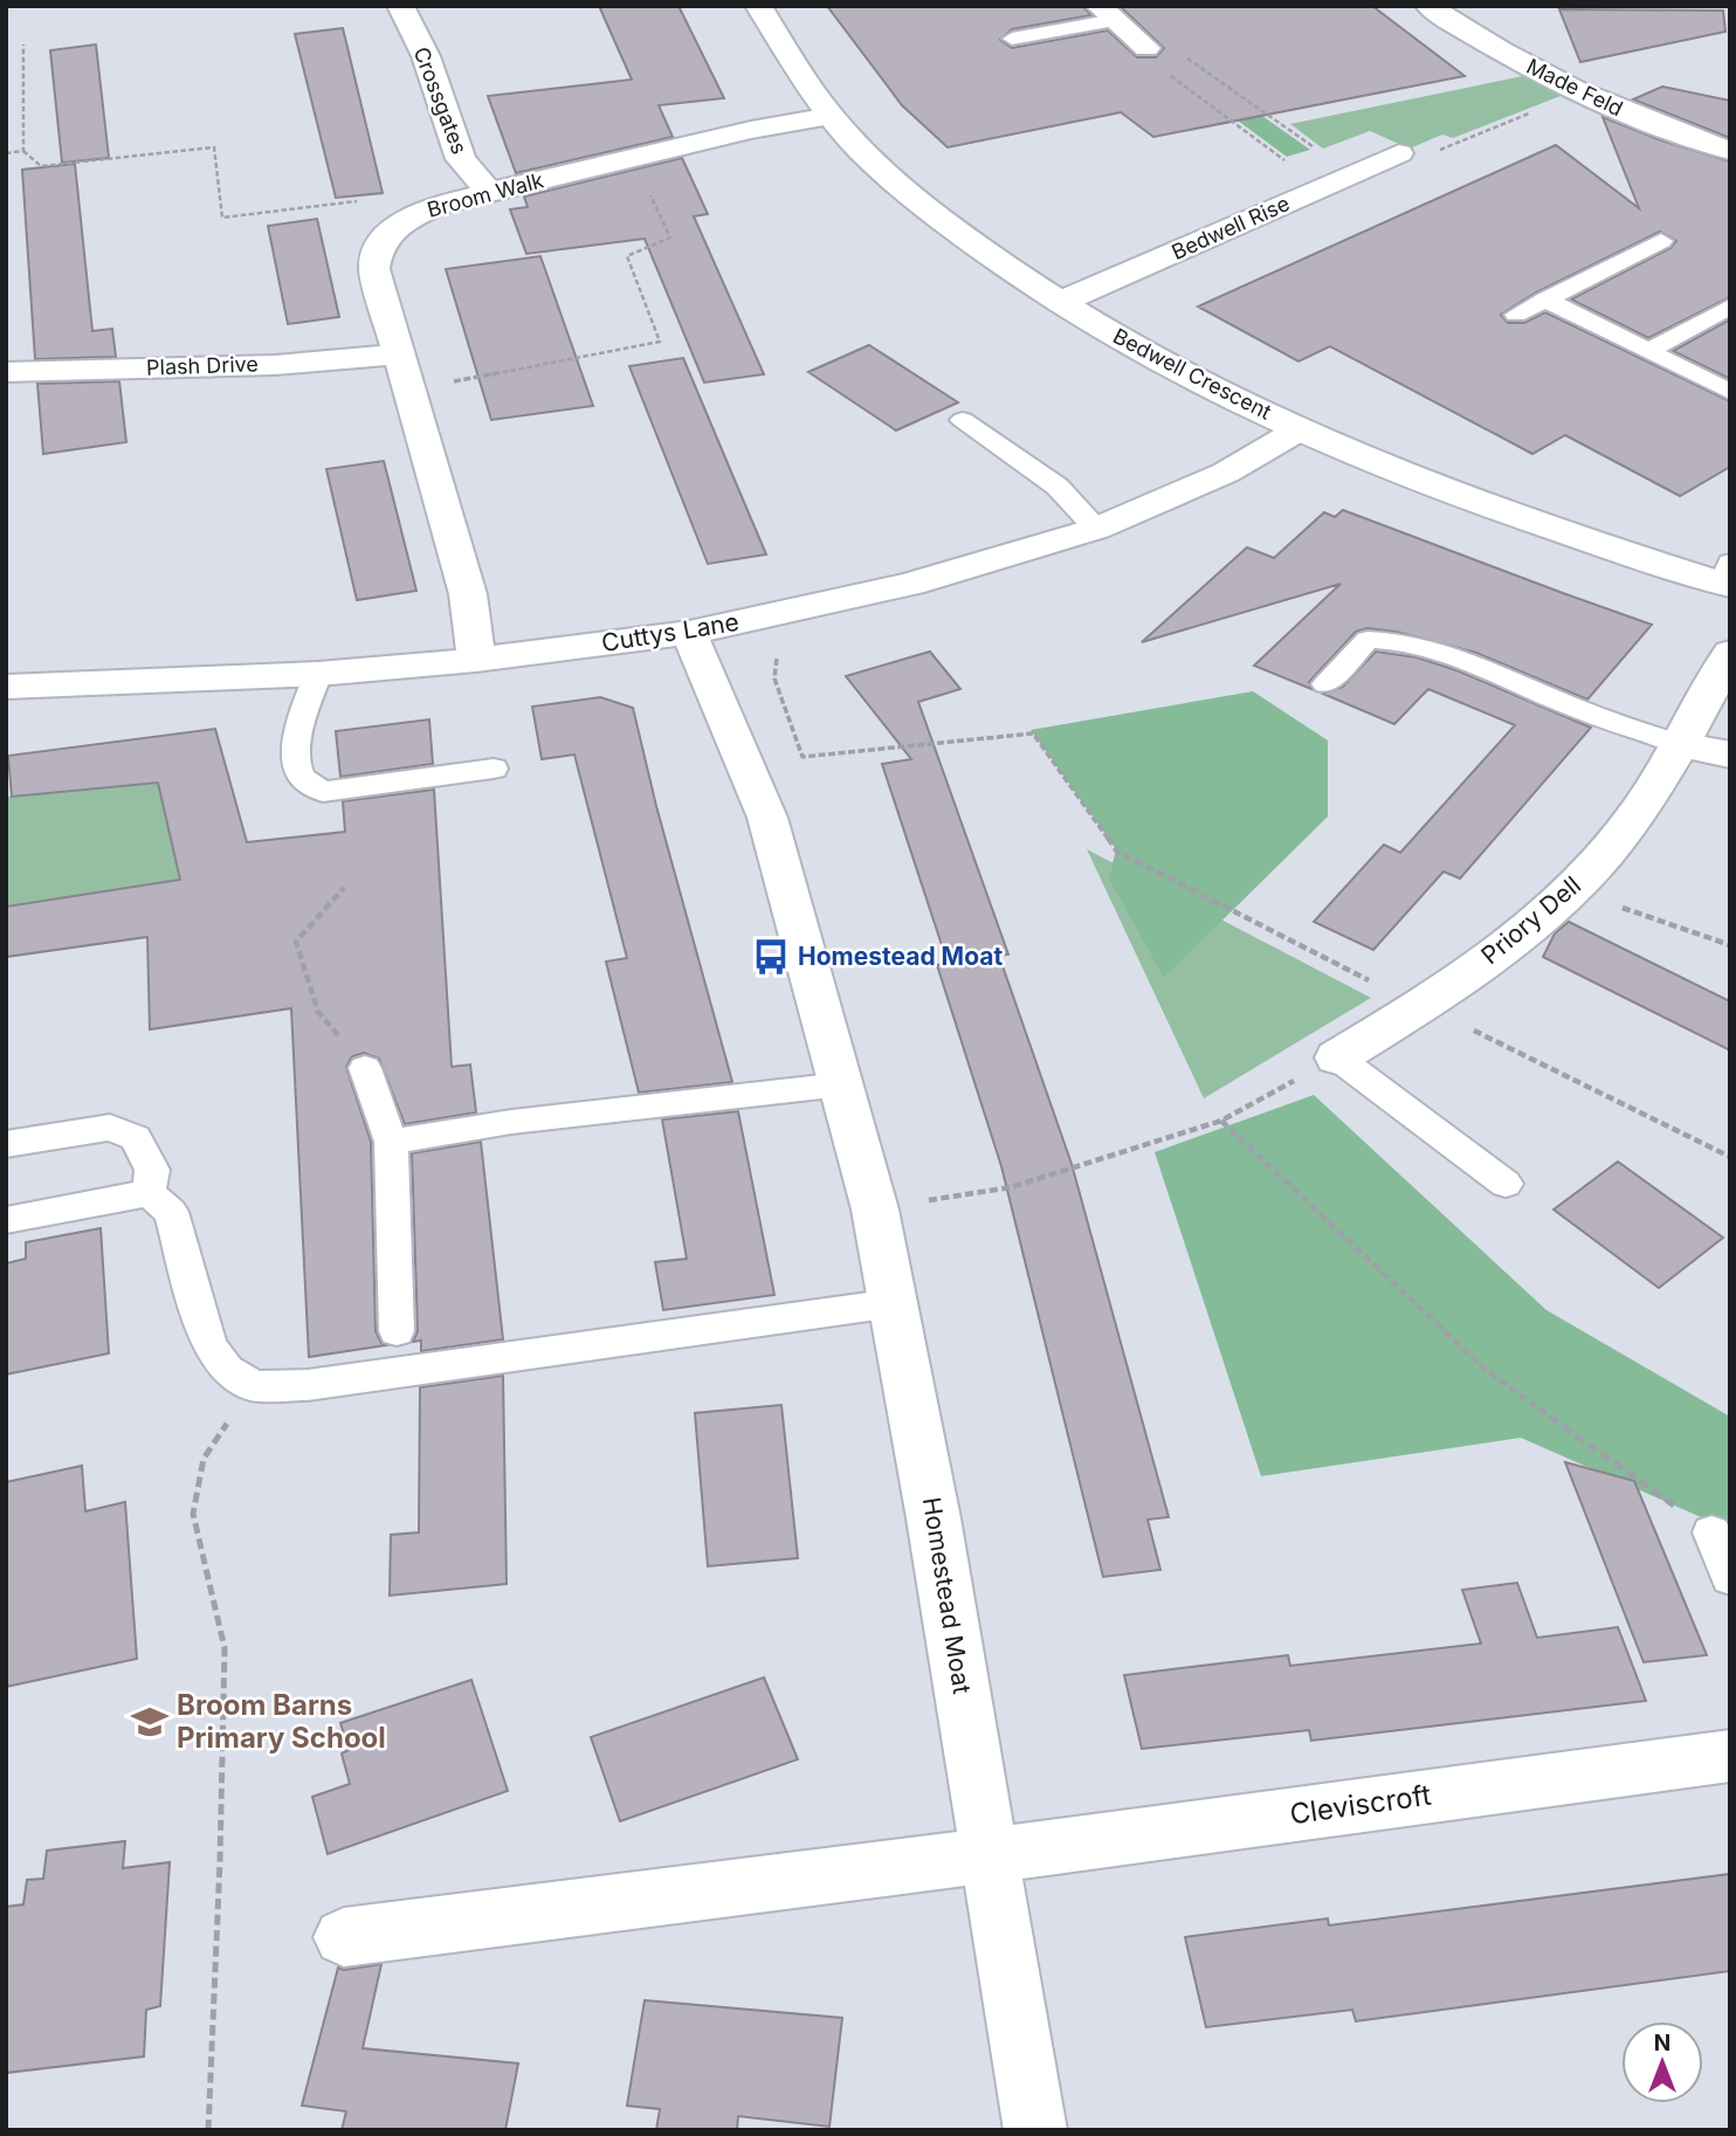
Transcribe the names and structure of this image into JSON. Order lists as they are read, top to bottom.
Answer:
{
  "streets": {
    "street": [
      "Made Feld",
      "Crossgates",
      "Broom Walk",
      "Bedwell Rise",
      "Plash Drive",
      "Bedwell Crescent",
      "Cuttys Lane",
      "Priory Dell",
      "Homestead Moat",
      "Cleviscroft"
    ]
  },
  "crossings": [
    ["Crossgates", "Broom Walk"],
    ["Broom Walk", "Plash Drive"],
    ["Broom Walk", "Bedwell Crescent"],
    ["Broom Walk", "Cuttys Lane"],
    ["Bedwell Rise", "Bedwell Crescent"],
    ["Bedwell Crescent", "Cuttys Lane"],
    ["Cuttys Lane", "Homestead Moat"],
    ["Homestead Moat", "Cleviscroft"]
  ],
  "places": {
    "bus stop": ["Homestead Moat"],
    "school or university": ["Broom Barns Primary School"]
  },
  "north": "top"
}
